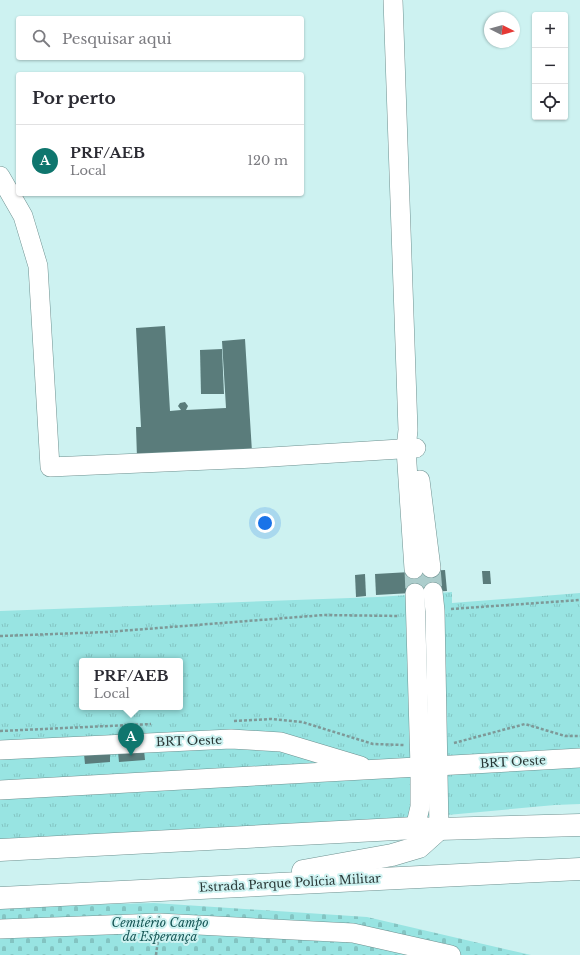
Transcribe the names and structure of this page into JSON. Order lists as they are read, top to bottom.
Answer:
{
  "streets": {
    "main road": ["Estrada Parque Polícia Militar"],
    "lane": ["BRT Oeste"]
  },
  "parks": ["Cemitério Campo da Esperança"],
  "north": "right",
  "page": {
    "map_buttons": ["+", "−"],
    "search": "Pesquisar aqui",
    "heading": "Por perto",
    "list": [
      {
        "mark": "A",
        "name": "PRF/AEB",
        "note": "Local",
        "value": "120 m"
      }
    ],
    "popup": ["PRF/AEB", "Local"],
    "pins": "A"
  }
}
